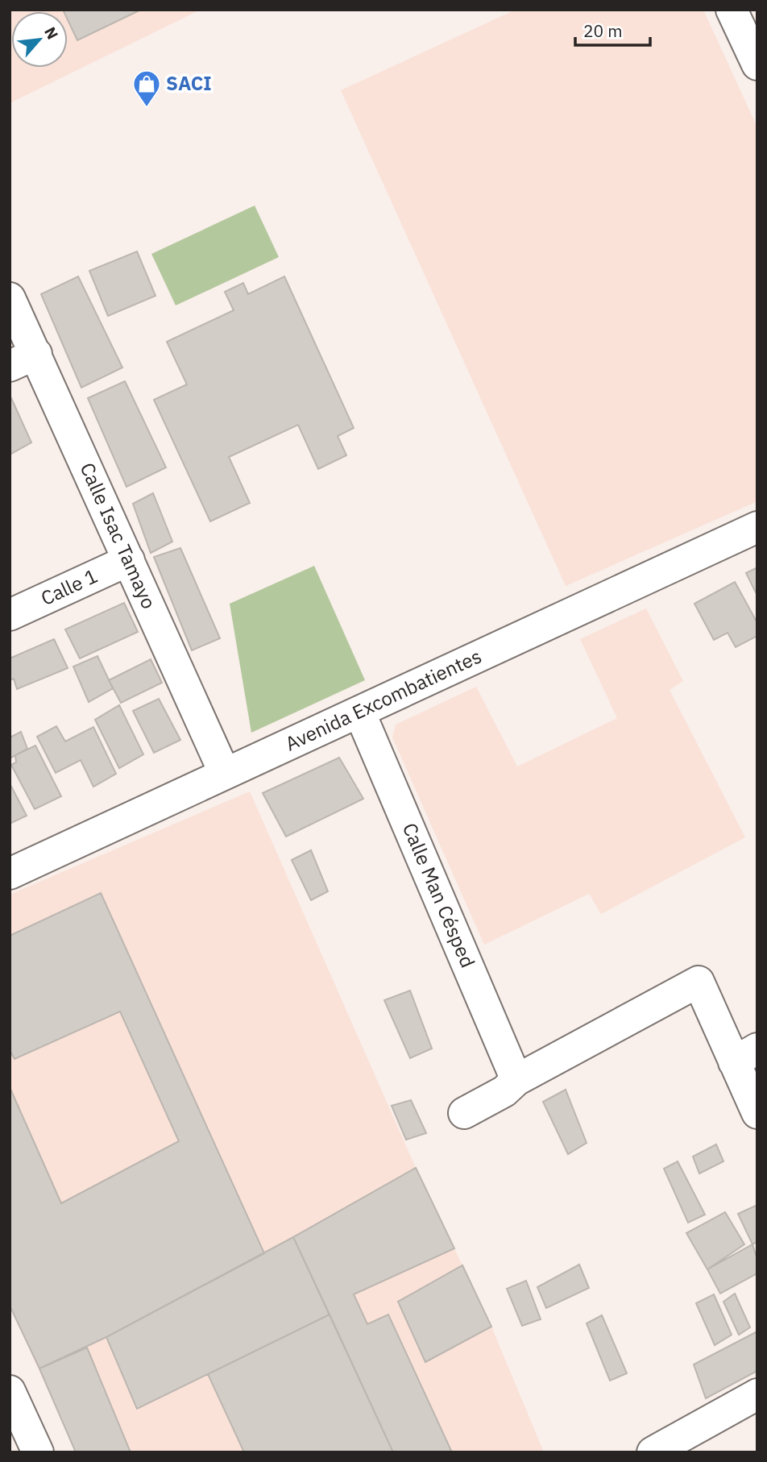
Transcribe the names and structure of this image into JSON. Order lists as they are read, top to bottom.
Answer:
{
  "streets": {
    "street": [
      "Calle Isac Tamayo",
      "Calle 1",
      "Avenida Excombatientes",
      "Calle Man Césped"
    ]
  },
  "crossings": [
    ["Calle Isac Tamayo", "Calle 1"],
    ["Calle Isac Tamayo", "Avenida Excombatientes"],
    ["Avenida Excombatientes", "Calle Man Césped"]
  ],
  "places": {
    "shop": ["SACI"]
  },
  "scale_bar": "20 m",
  "north": "top right"
}
